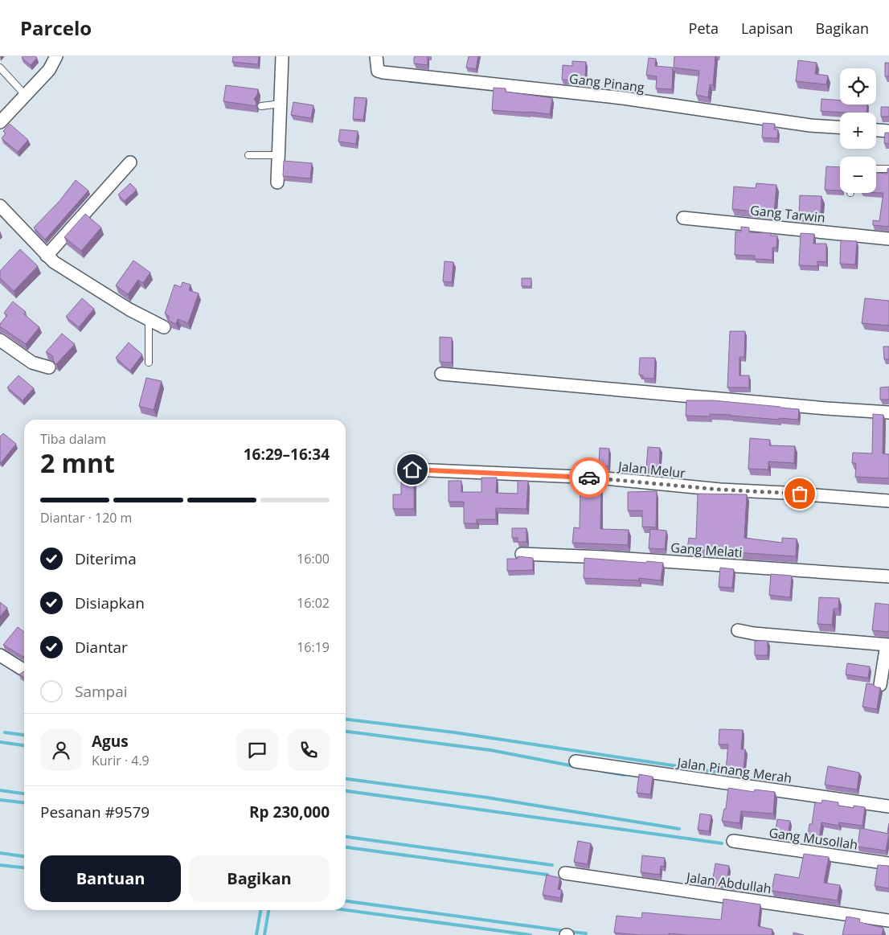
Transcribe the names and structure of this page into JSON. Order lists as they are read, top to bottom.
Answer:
{
  "streets": {
    "street": [
      "Gang Pinang",
      "Gang Tarwin",
      "Jalan Melur",
      "Gang Melati",
      "Jalan Pinang Merah",
      "Gang Musollah",
      "Jalan Abdullah"
    ]
  },
  "page": {
    "header": "Parcelo",
    "nav": ["Peta", "Lapisan", "Bagikan"],
    "map_buttons": ["+", "−"],
    "heading": ["2 mnt", "Tiba dalam", "16:29–16:34"],
    "panel": [
      "Agus",
      "Kurir · 4.9",
      "Pesanan #9579",
      "Rp 230,000"
    ],
    "bar": "Diantar · 120 m",
    "list": [
      ["Diterima", "16:00"],
      ["Disiapkan", "16:02"],
      ["Diantar", "16:19"],
      "Sampai"
    ],
    "buttons": ["Bantuan", "Bagikan"]
  }
}
